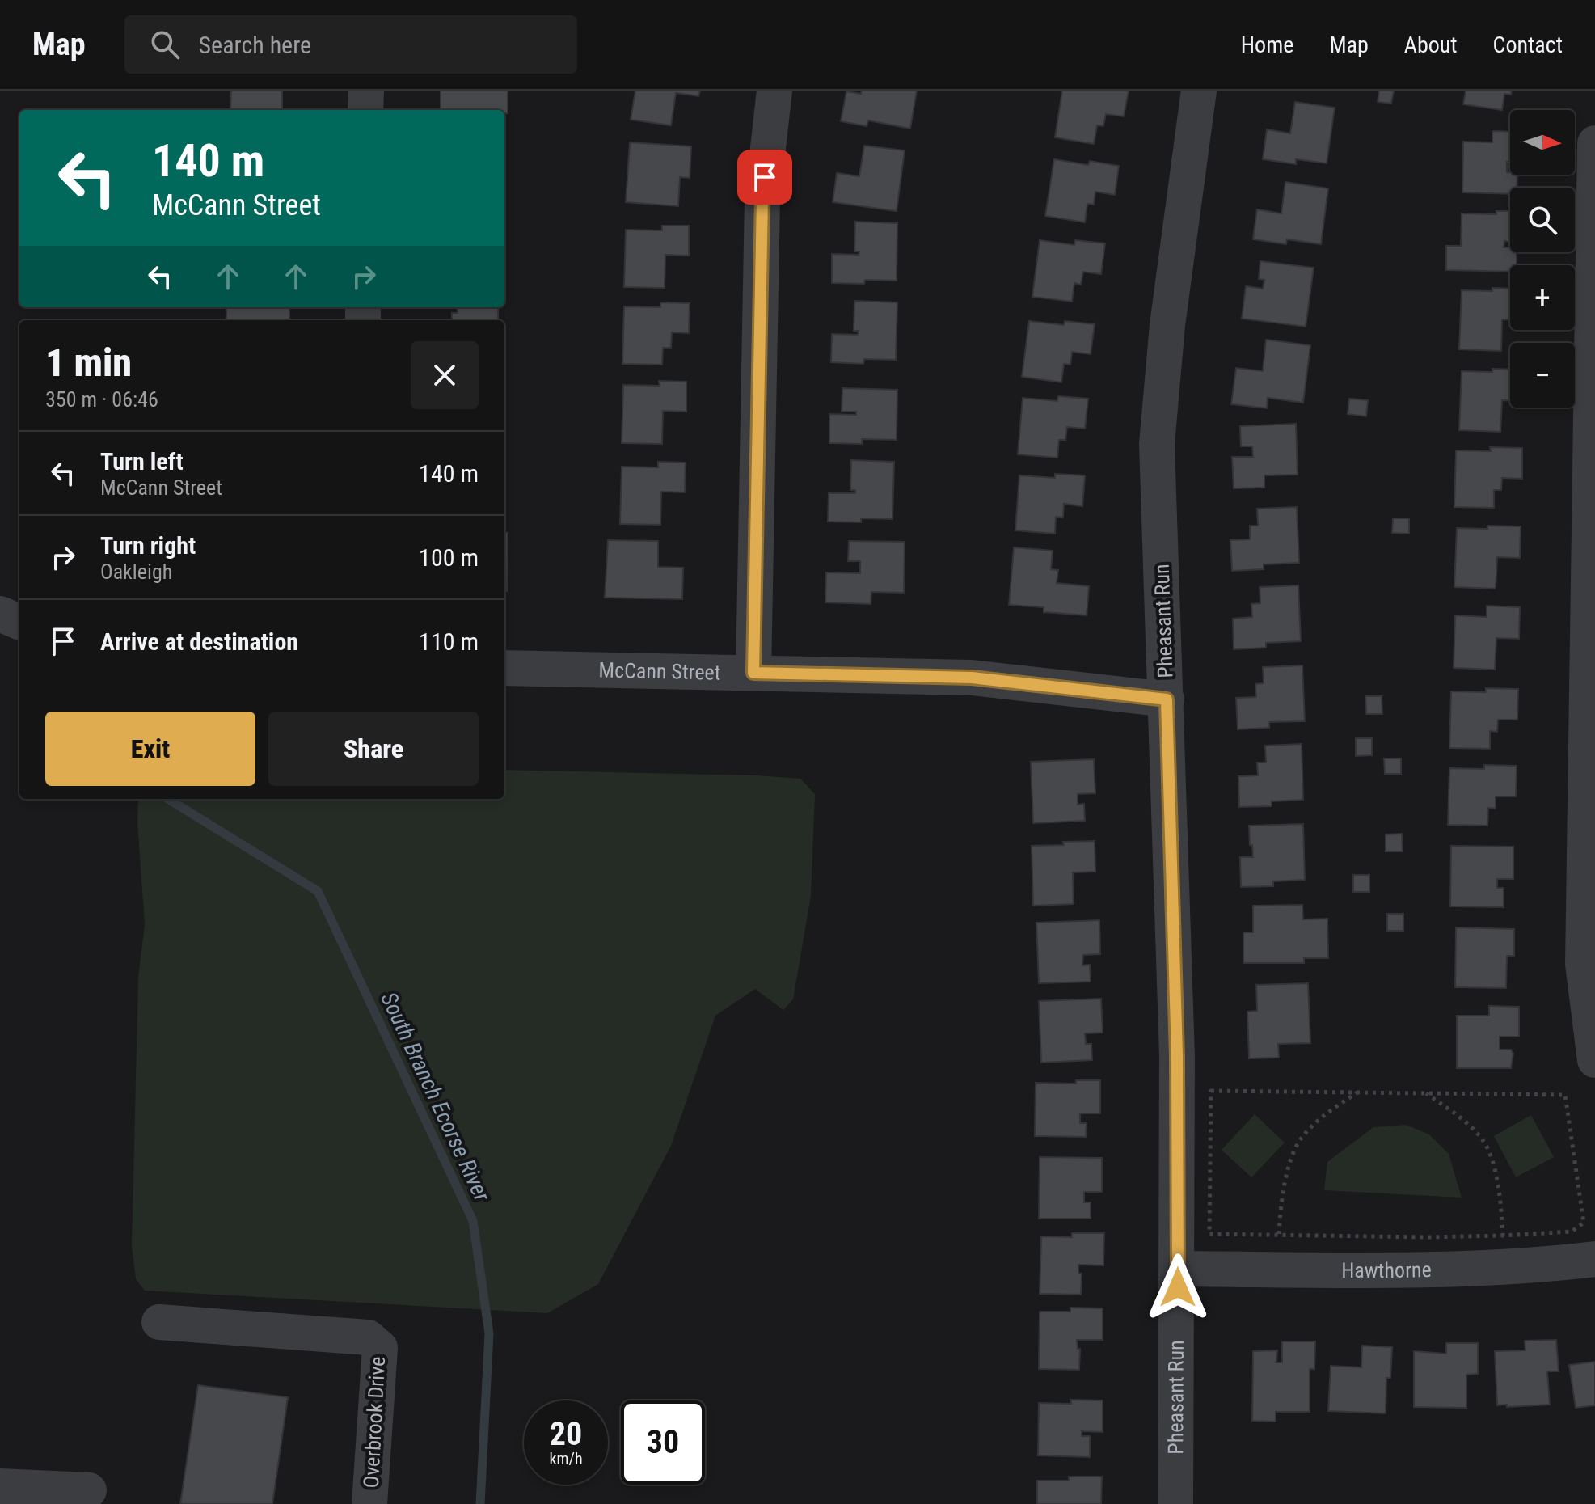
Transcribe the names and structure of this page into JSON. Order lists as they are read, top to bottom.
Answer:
{
  "streets": {
    "street": [
      "Pheasant Run",
      "McCann Street",
      "Hawthorne",
      "Overbrook Drive"
    ]
  },
  "crossings": [
    ["Pheasant Run", "McCann Street"],
    ["Pheasant Run", "Hawthorne"]
  ],
  "water": ["South Branch Ecorse River"],
  "north": "right",
  "page": {
    "header": "Map",
    "search": "Search here",
    "nav": [
      "Home",
      "Map",
      "About",
      "Contact"
    ],
    "map_buttons": ["+", "−"],
    "turn": ["140 m", "McCann Street"],
    "heading": ["1 min", "350 m · 06:46"],
    "list": [
      {
        "name": "Turn left",
        "note": "McCann Street",
        "value": "140 m"
      },
      {
        "name": "Turn right",
        "note": "Oakleigh",
        "value": "100 m"
      },
      {
        "name": "Arrive at destination",
        "value": "110 m"
      }
    ],
    "buttons": ["Exit", "Share"],
    "speed": "20 km/h",
    "limit": "30"
  }
}
